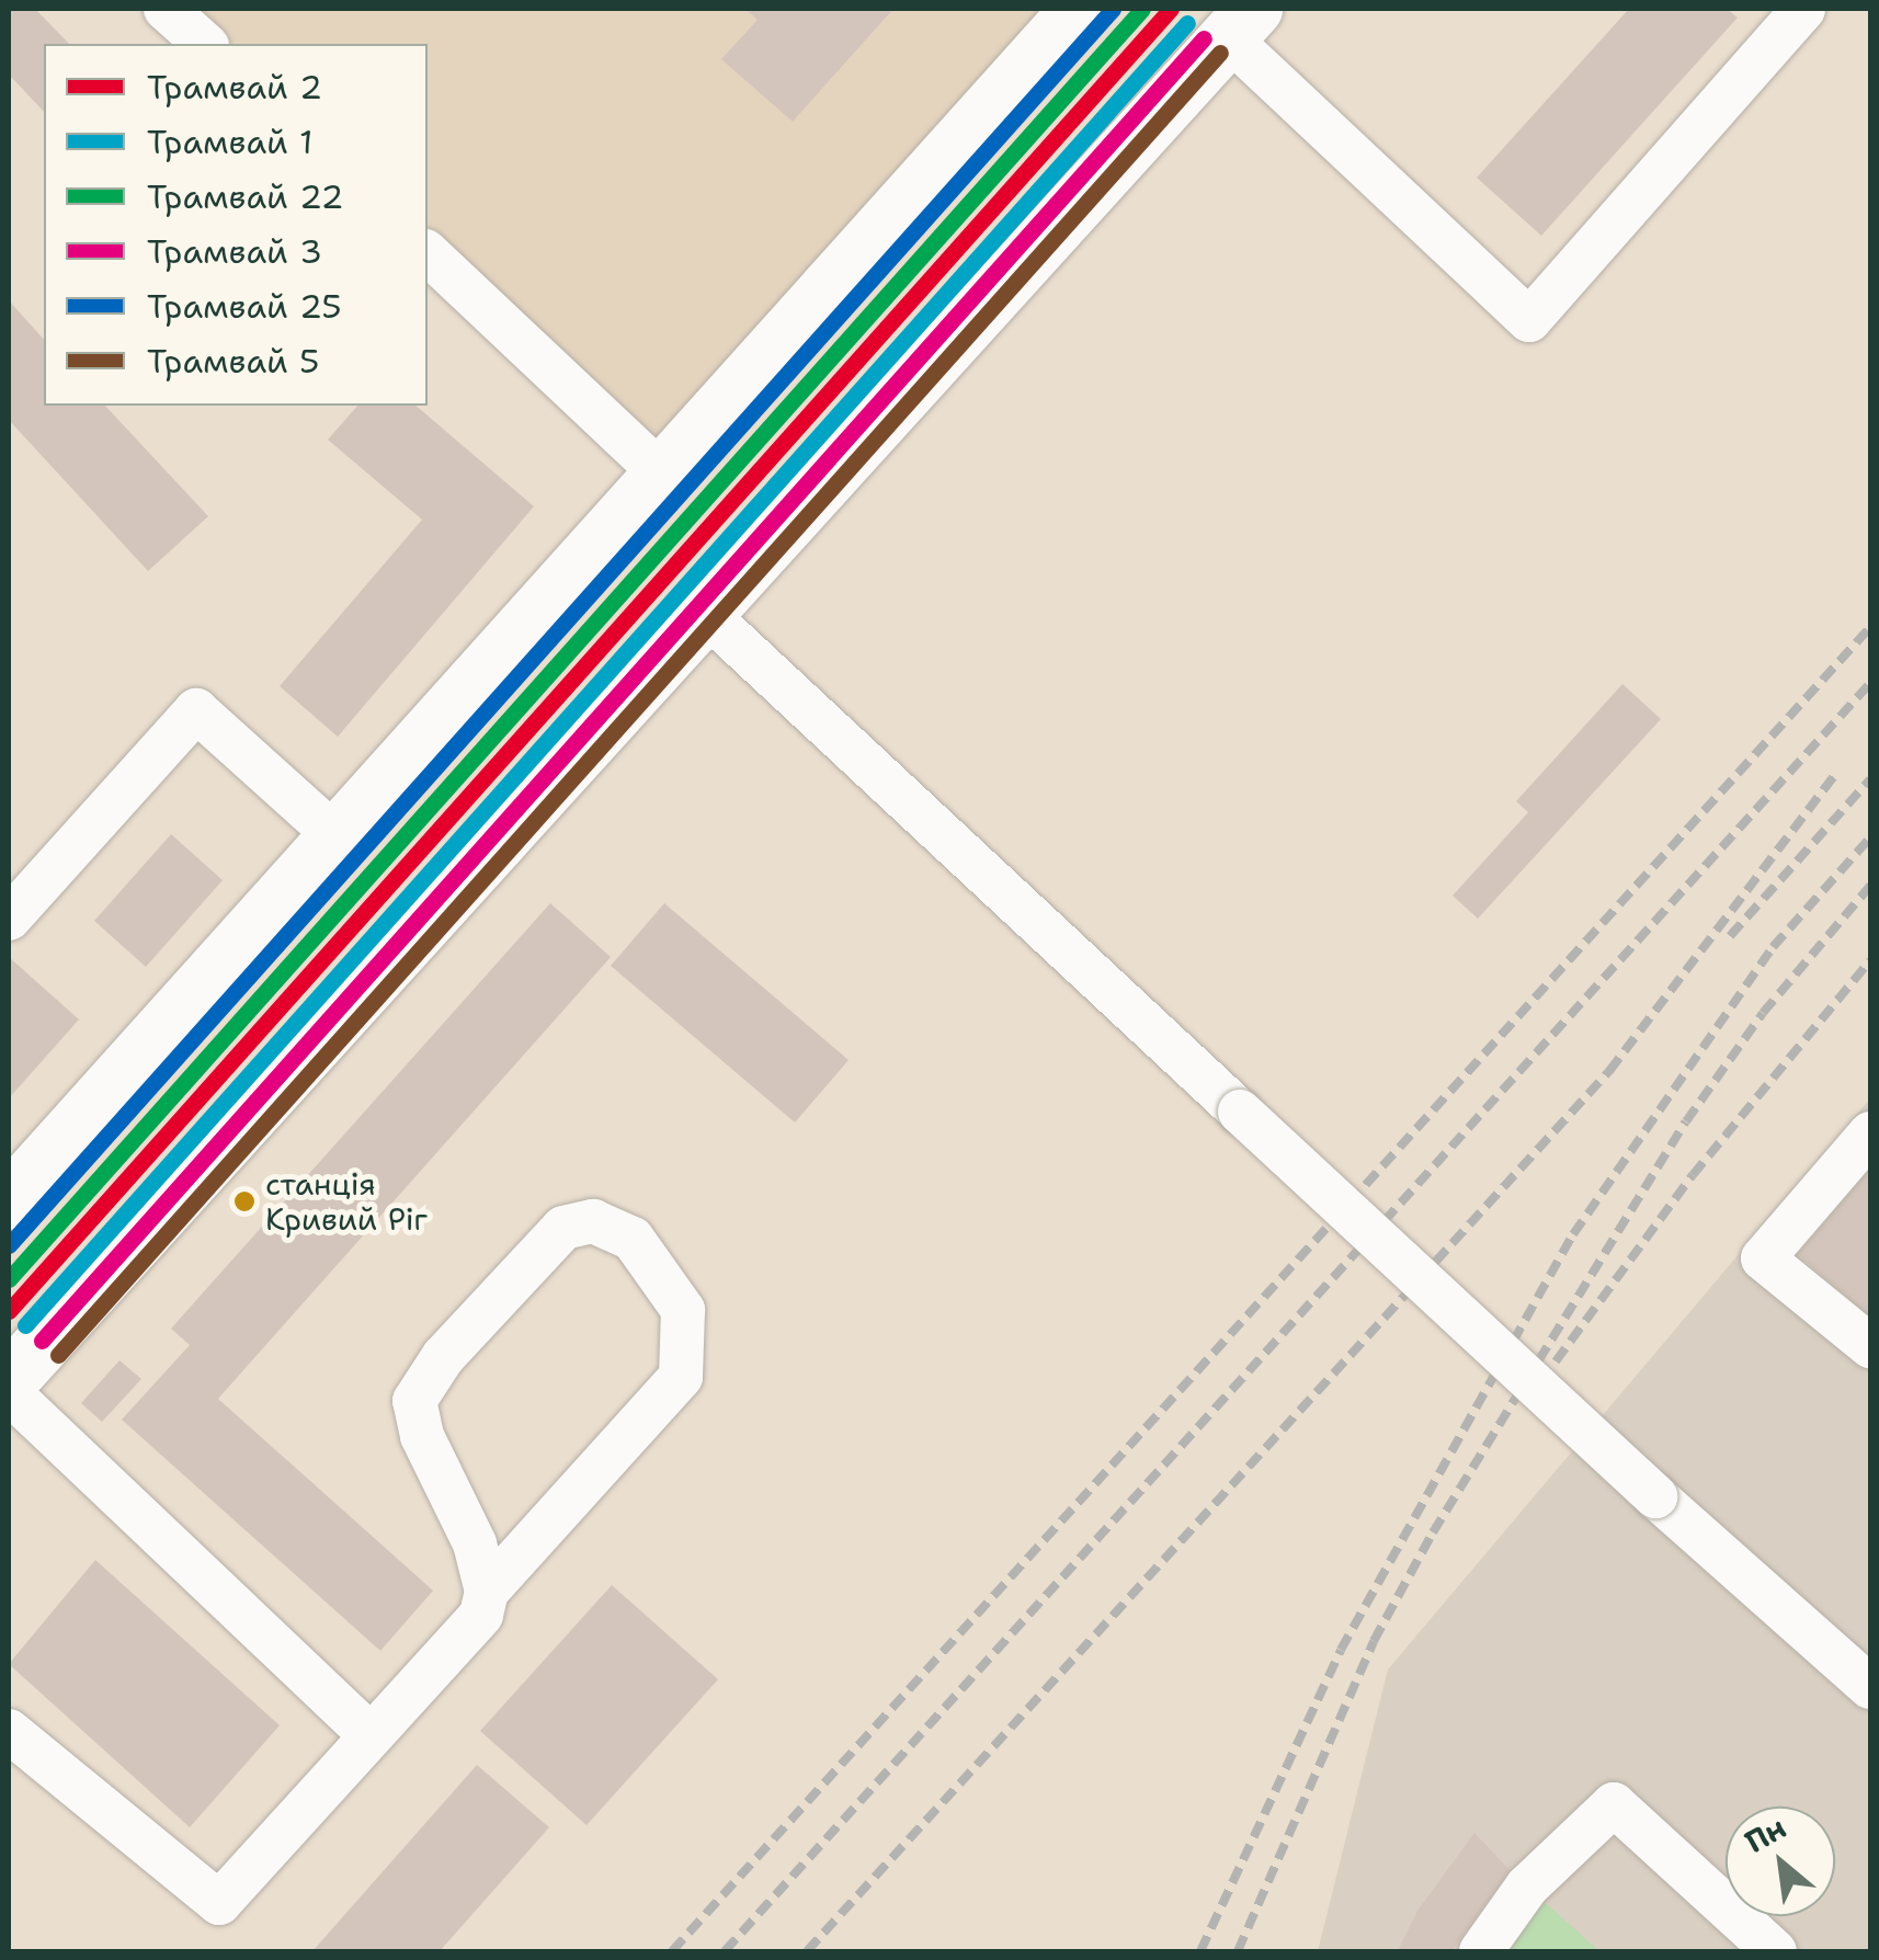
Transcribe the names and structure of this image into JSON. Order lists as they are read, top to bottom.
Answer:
{
  "places": ["станція Кривий Ріг"],
  "lines": [
    "tram line 2",
    "tram line 22",
    "tram line 25",
    "tram line 1",
    "tram line 3",
    "tram line 5"
  ],
  "legend": [
    "Трамвай 2",
    "Трамвай 1",
    "Трамвай 22",
    "Трамвай 3",
    "Трамвай 25",
    "Трамвай 5"
  ],
  "north": "top left"
}
